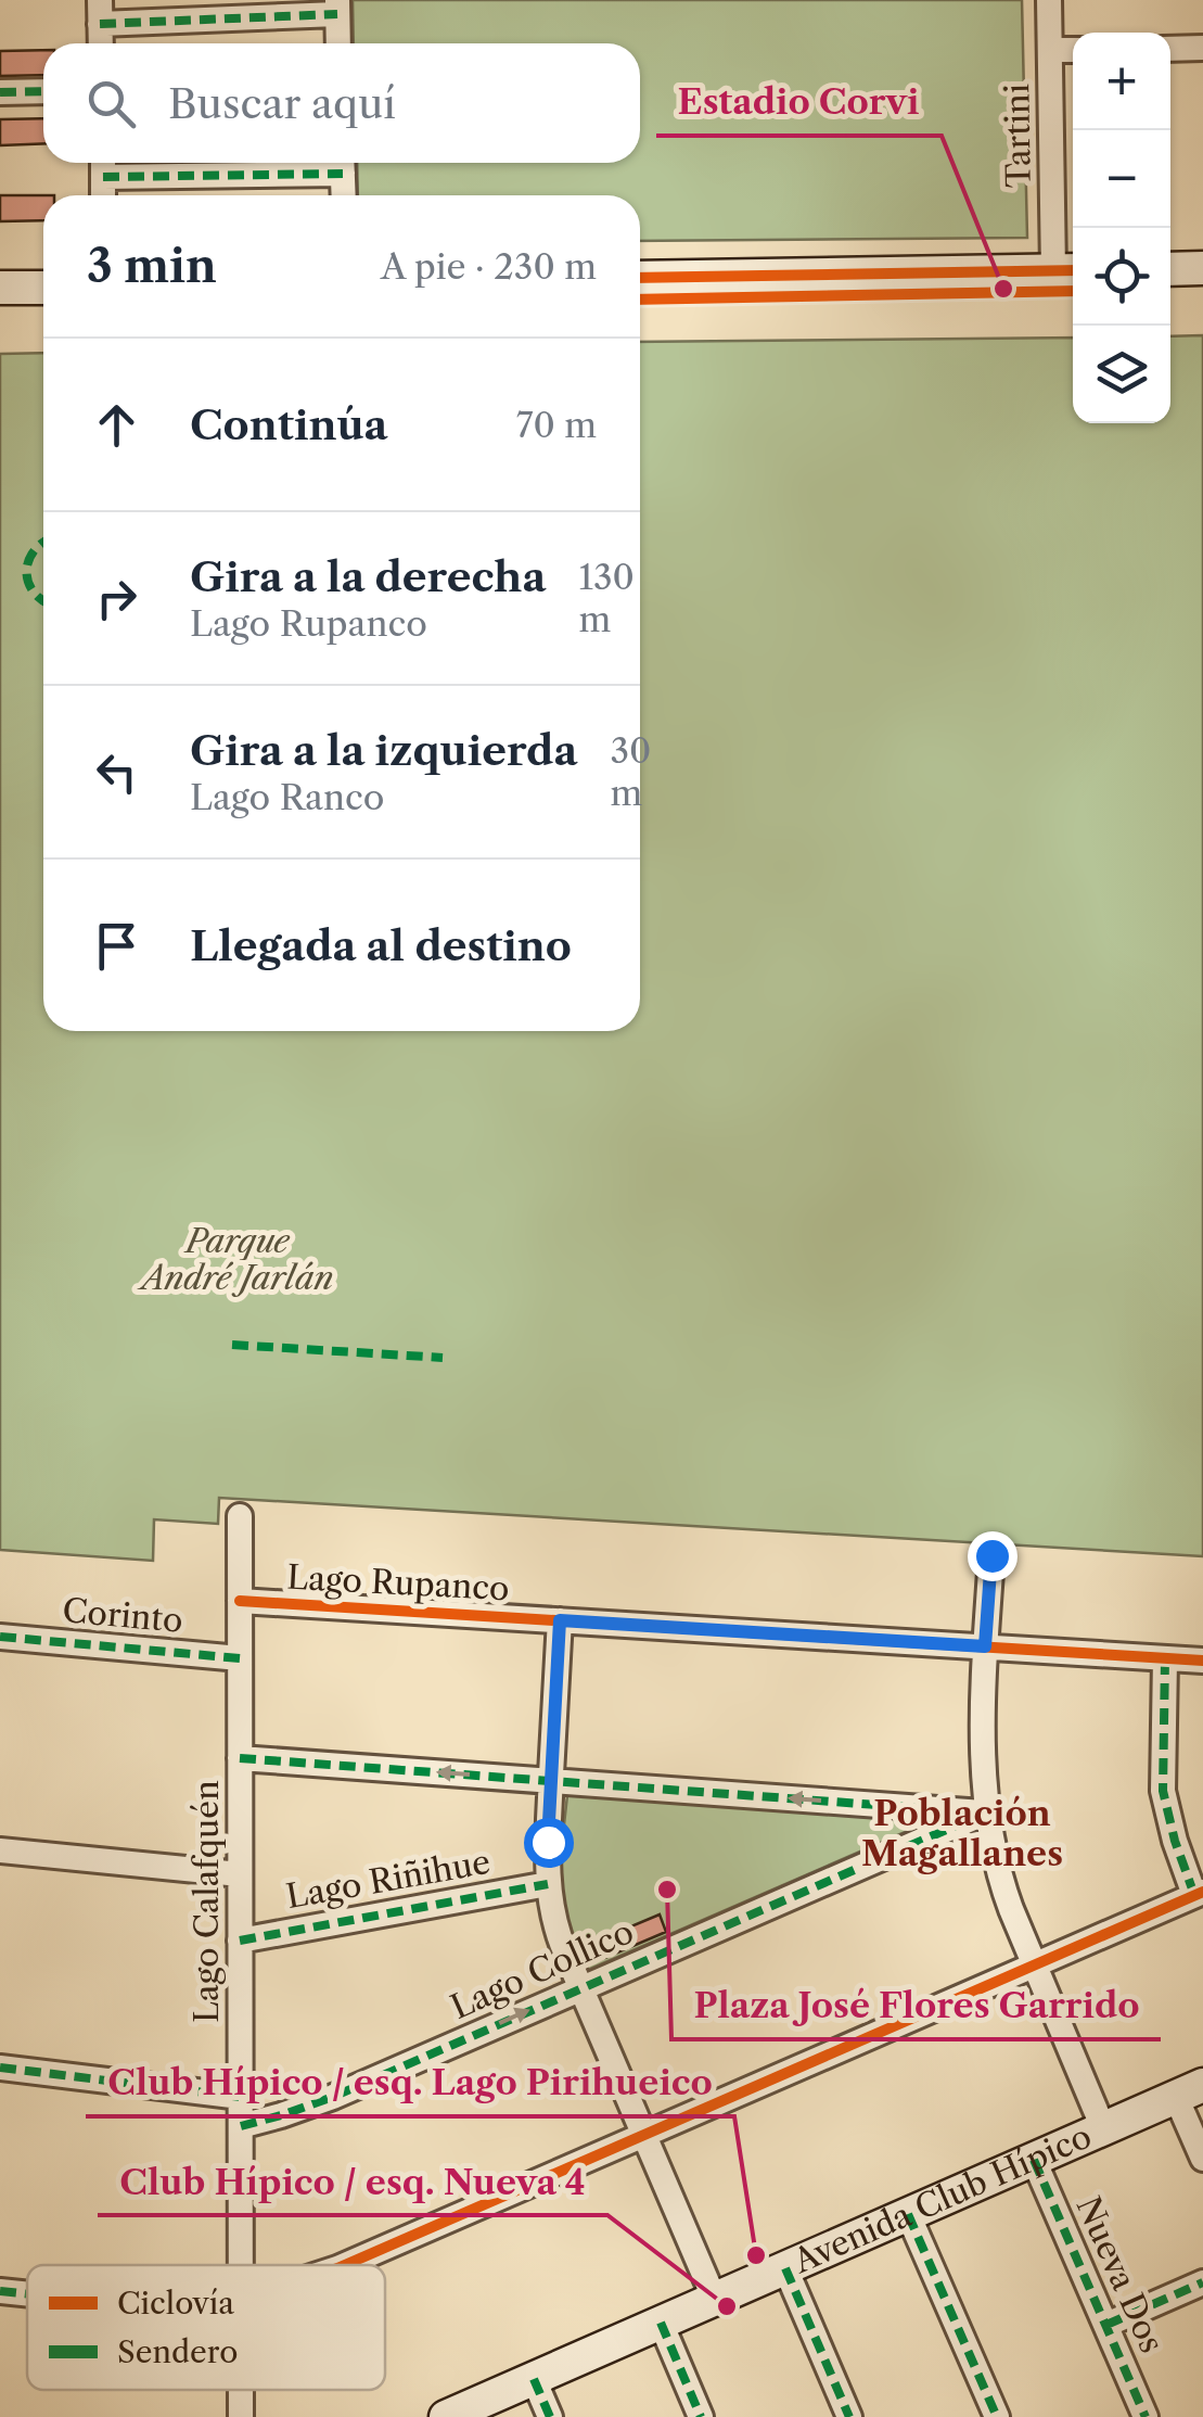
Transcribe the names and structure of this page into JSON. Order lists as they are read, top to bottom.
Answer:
{
  "streets": {
    "main road": ["Avenida Club Hípico"],
    "street": [
      "Tartini",
      "Lago Rupanco",
      "Corinto",
      "Lago Riñihue",
      "Lago Calafquén",
      "Lago Collico",
      "Nueva Dos"
    ]
  },
  "crossings": [
    ["Lago Rupanco", "Lago Calafquén"],
    ["Corinto", "Lago Calafquén"],
    ["Lago Riñihue", "Lago Calafquén"],
    ["Lago Calafquén", "Lago Collico"],
    ["Avenida Club Hípico", "Nueva Dos"]
  ],
  "districts": ["Población Magallanes"],
  "parks": ["Parque André Jarlán"],
  "places": [
    "Estadio Corvi",
    "Plaza José Flores Garrido",
    "Club Hípico / esq. Lago Pirihueico",
    "Club Hípico / esq. Nueva 4"
  ],
  "legend": ["Ciclovía", "Sendero"],
  "page": {
    "map_buttons": ["+", "−"],
    "search": "Buscar aquí",
    "heading": ["3 min", "A pie · 230 m"],
    "list": [
      ["Continúa", "70 m"],
      ["Gira a la derecha", "Lago Rupanco", "130 m"],
      ["Gira a la izquierda", "Lago Ranco", "30 m"],
      "Llegada al destino"
    ]
  }
}
